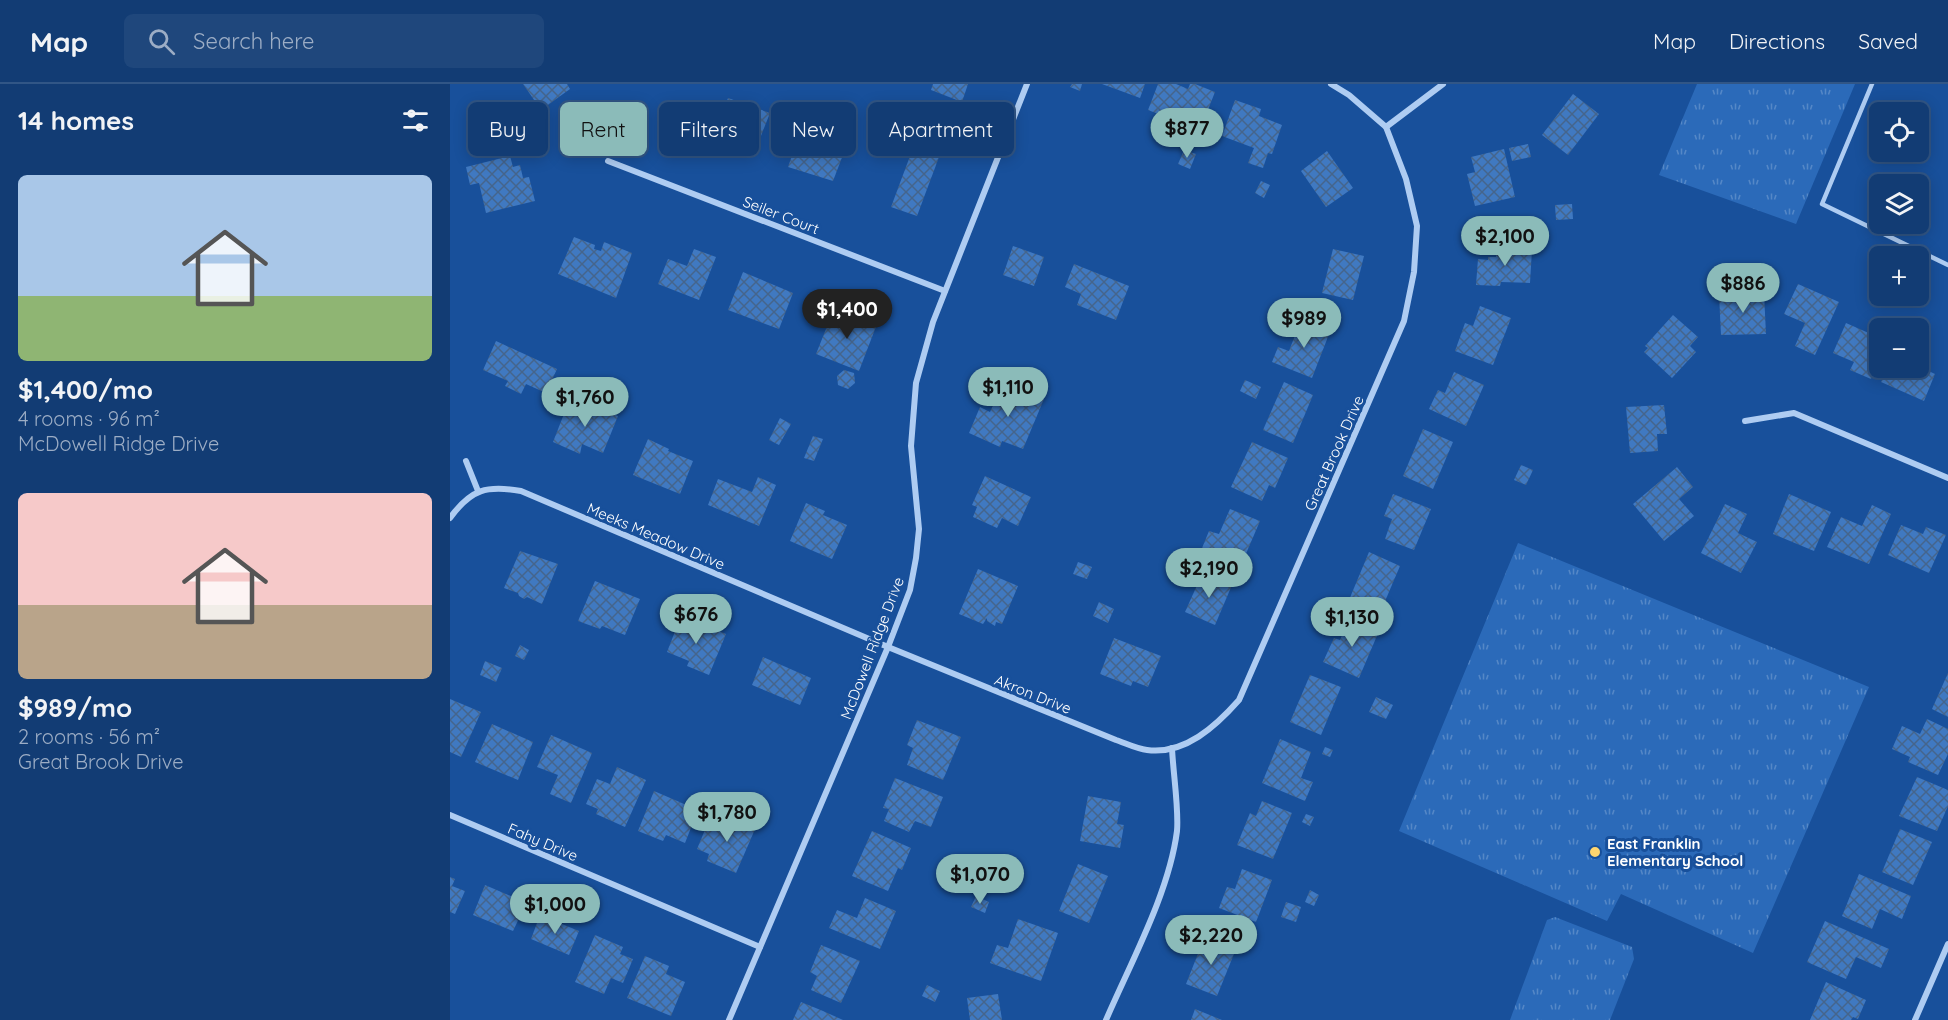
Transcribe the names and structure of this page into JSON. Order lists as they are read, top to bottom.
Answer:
{
  "streets": {
    "street": [
      "Seiler Court",
      "Great Brook Drive",
      "Meeks Meadow Drive",
      "McDowell Ridge Drive",
      "Akron Drive",
      "Fahy Drive"
    ]
  },
  "crossings": [
    ["Seiler Court", "McDowell Ridge Drive"],
    ["Great Brook Drive", "Akron Drive"],
    ["Meeks Meadow Drive", "McDowell Ridge Drive"],
    ["Meeks Meadow Drive", "Akron Drive"],
    ["McDowell Ridge Drive", "Akron Drive"],
    ["McDowell Ridge Drive", "Fahy Drive"]
  ],
  "places": ["East Franklin Elementary School"],
  "page": {
    "header": "Map",
    "search": "Search here",
    "nav": ["Map", "Directions", "Saved"],
    "heading": "14 homes",
    "map_buttons": ["+", "−"],
    "chip": [
      "Buy",
      "Rent",
      "Filters",
      "New",
      "Apartment"
    ],
    "price": [
      "$877",
      "$2,100",
      "$886",
      "$1,400",
      "$989",
      "$1,110",
      "$1,760",
      "$2,190",
      "$676",
      "$1,130",
      "$1,780",
      "$1,070",
      "$1,000",
      "$2,220"
    ],
    "list": [
      {
        "name": "$1,400/mo",
        "note": "4 rooms · 96 m² · McDowell Ridge Drive"
      },
      {
        "name": "$989/mo",
        "note": "2 rooms · 56 m² · Great Brook Drive"
      }
    ]
  }
}
